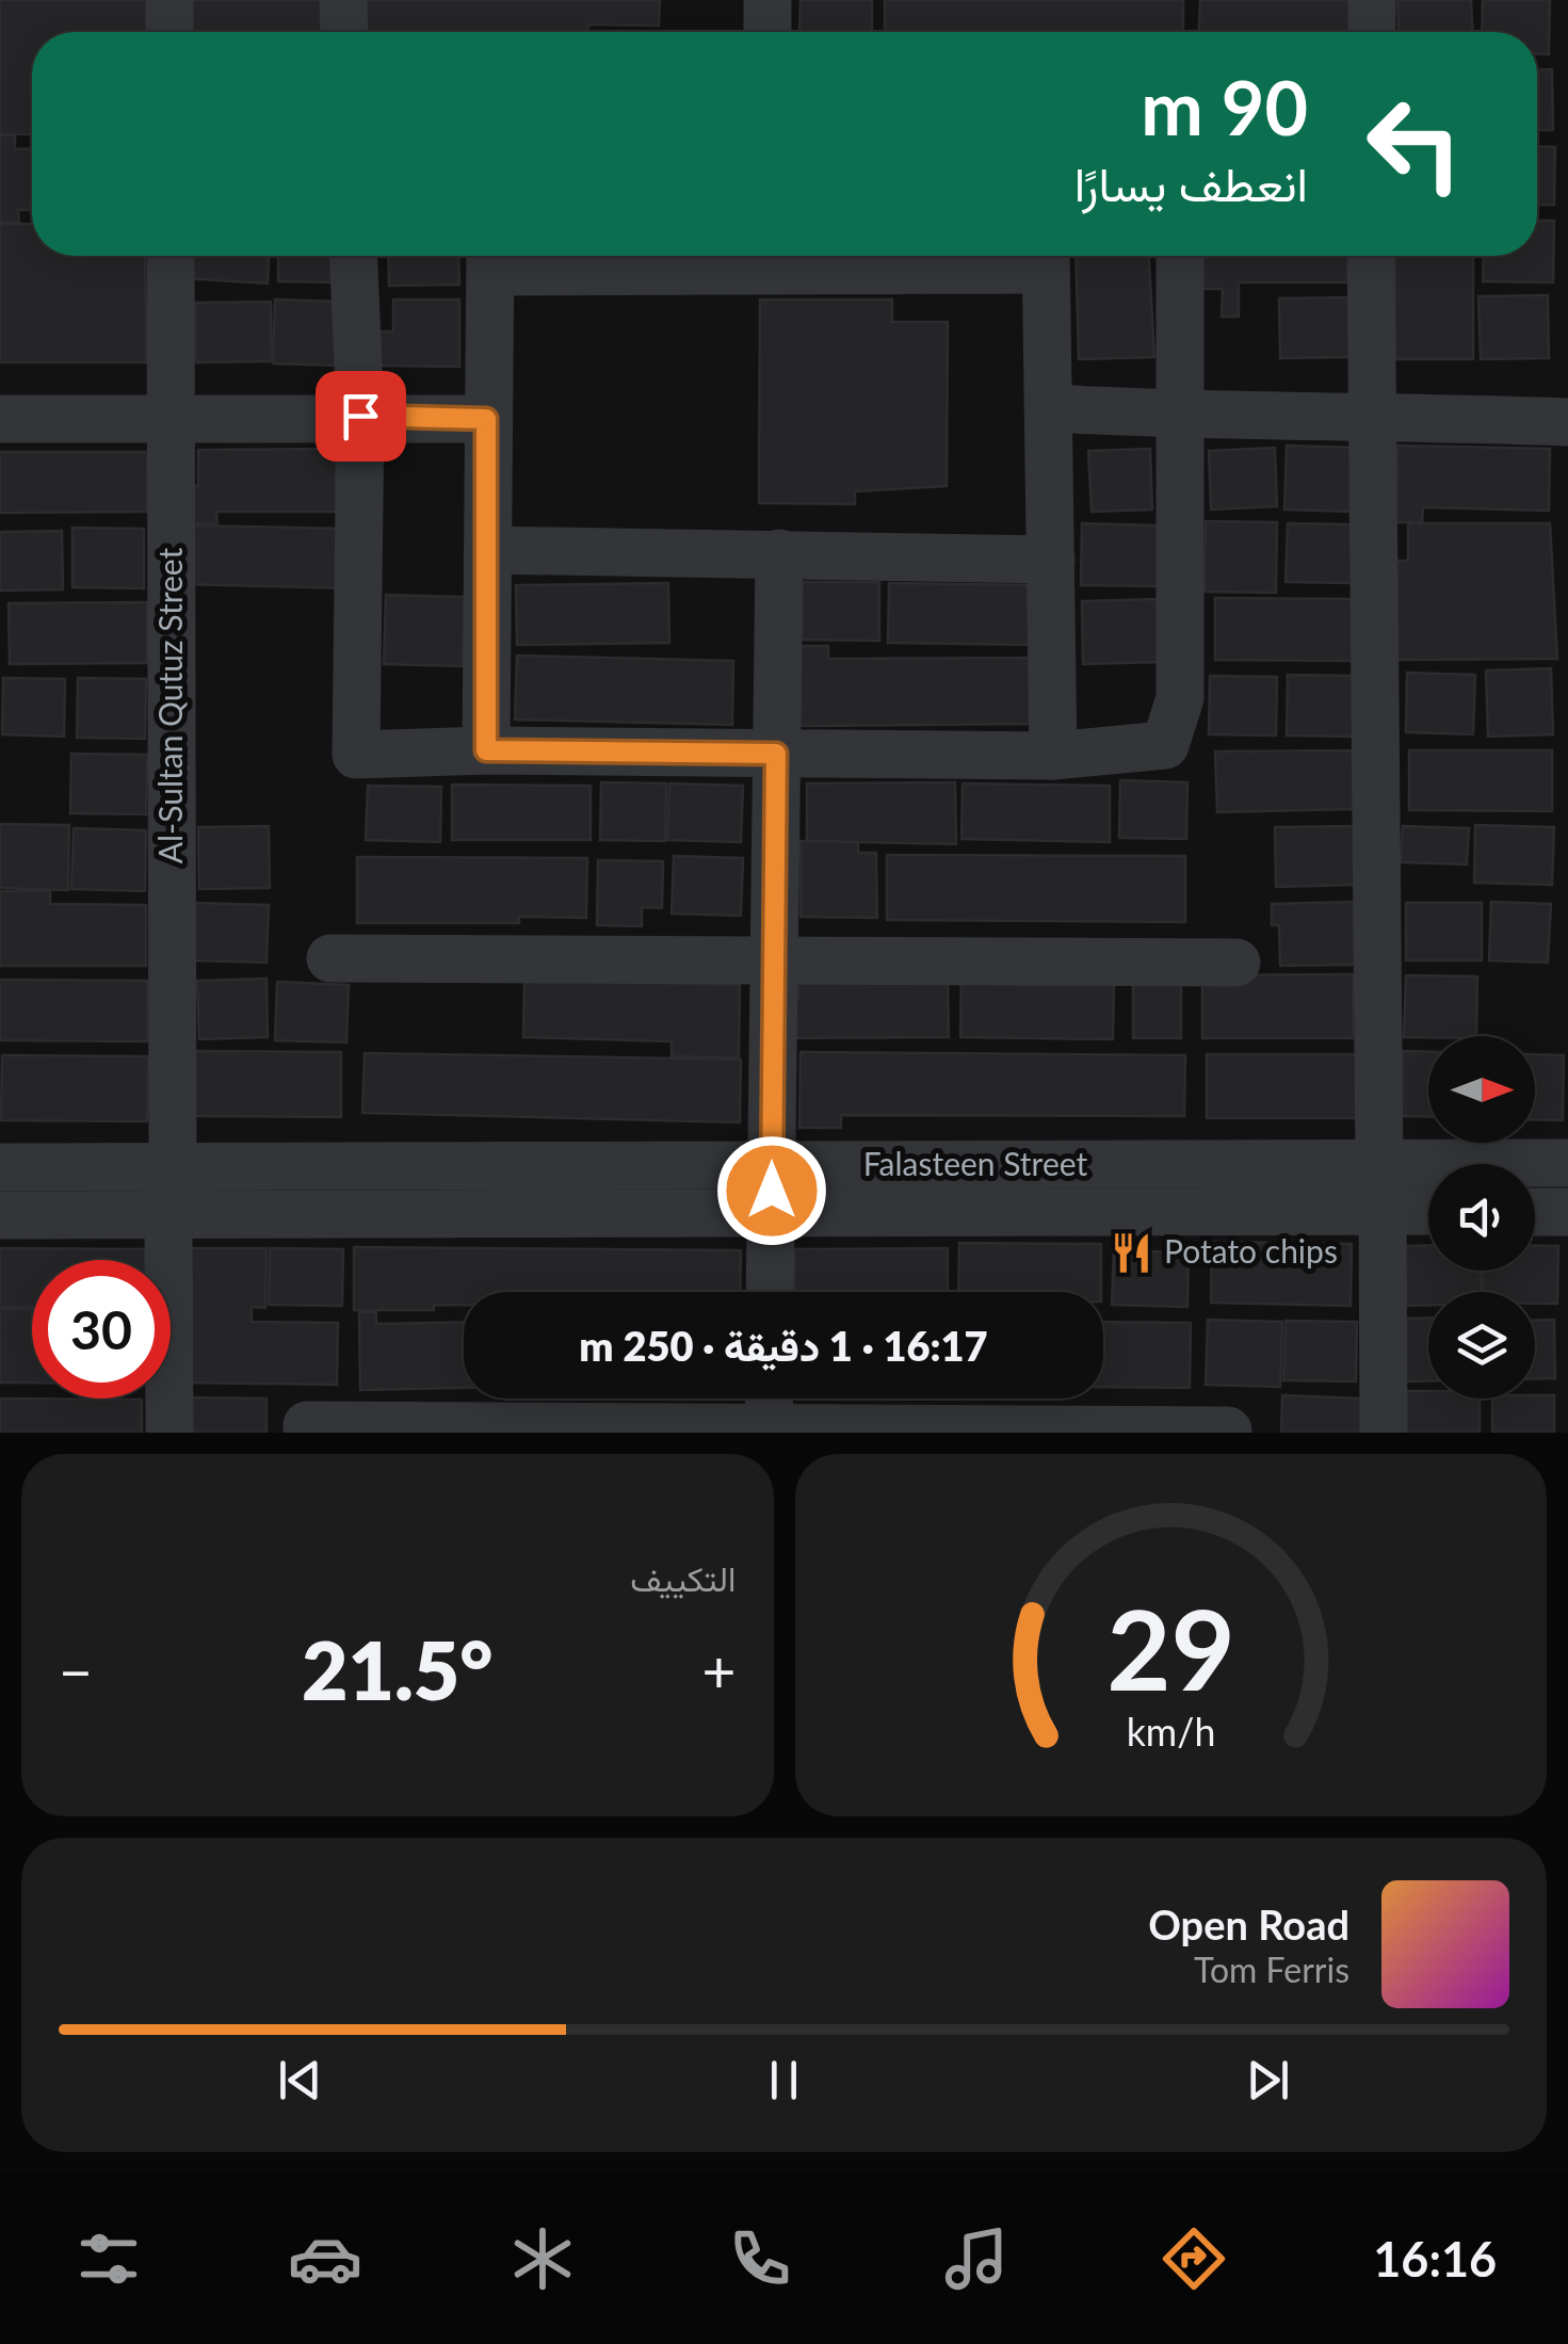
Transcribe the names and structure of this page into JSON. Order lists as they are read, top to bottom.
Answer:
{
  "streets": {
    "street": ["Al-Sultan Qutuz Street", "Falasteen Street"]
  },
  "crossings": [
    ["Al-Sultan Qutuz Street", "Falasteen Street"]
  ],
  "places": {
    "restaurant": ["Potato chips"]
  },
  "north": "right",
  "page": {
    "turn": ["90 m", "انعطف يسارًا"],
    "limit": "30",
    "trip": "16:17 · 1 دقيقة · 250 m",
    "tile": "التكييف",
    "heat": ["−", "21.5°", "+"],
    "song": ["Open Road", "Tom Ferris"],
    "tabs": "16:16",
    "gauge": ["29", "km/h"]
  }
}
